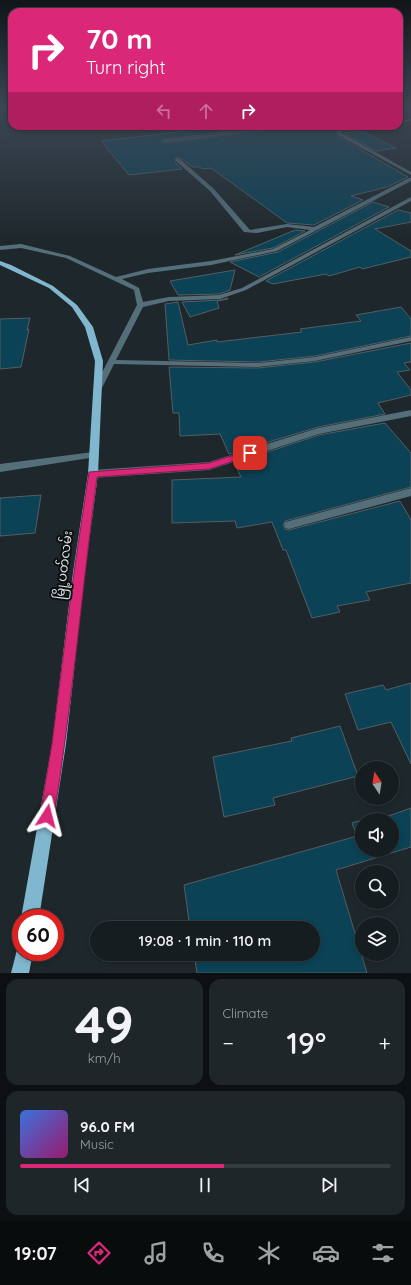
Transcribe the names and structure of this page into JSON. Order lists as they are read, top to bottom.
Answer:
{
  "streets": {
    "main road": ["မြို့ပတ်လမ်း"]
  },
  "north": "top",
  "page": {
    "turn": ["70 m", "Turn right"],
    "limit": "60",
    "trip": "19:08 · 1 min · 110 m",
    "tile": [
      ["49", "km/h"],
      "Climate"
    ],
    "heat": ["−", "19°", "+"],
    "song": ["96.0 FM", "Music"],
    "tabs": "19:07"
  }
}
